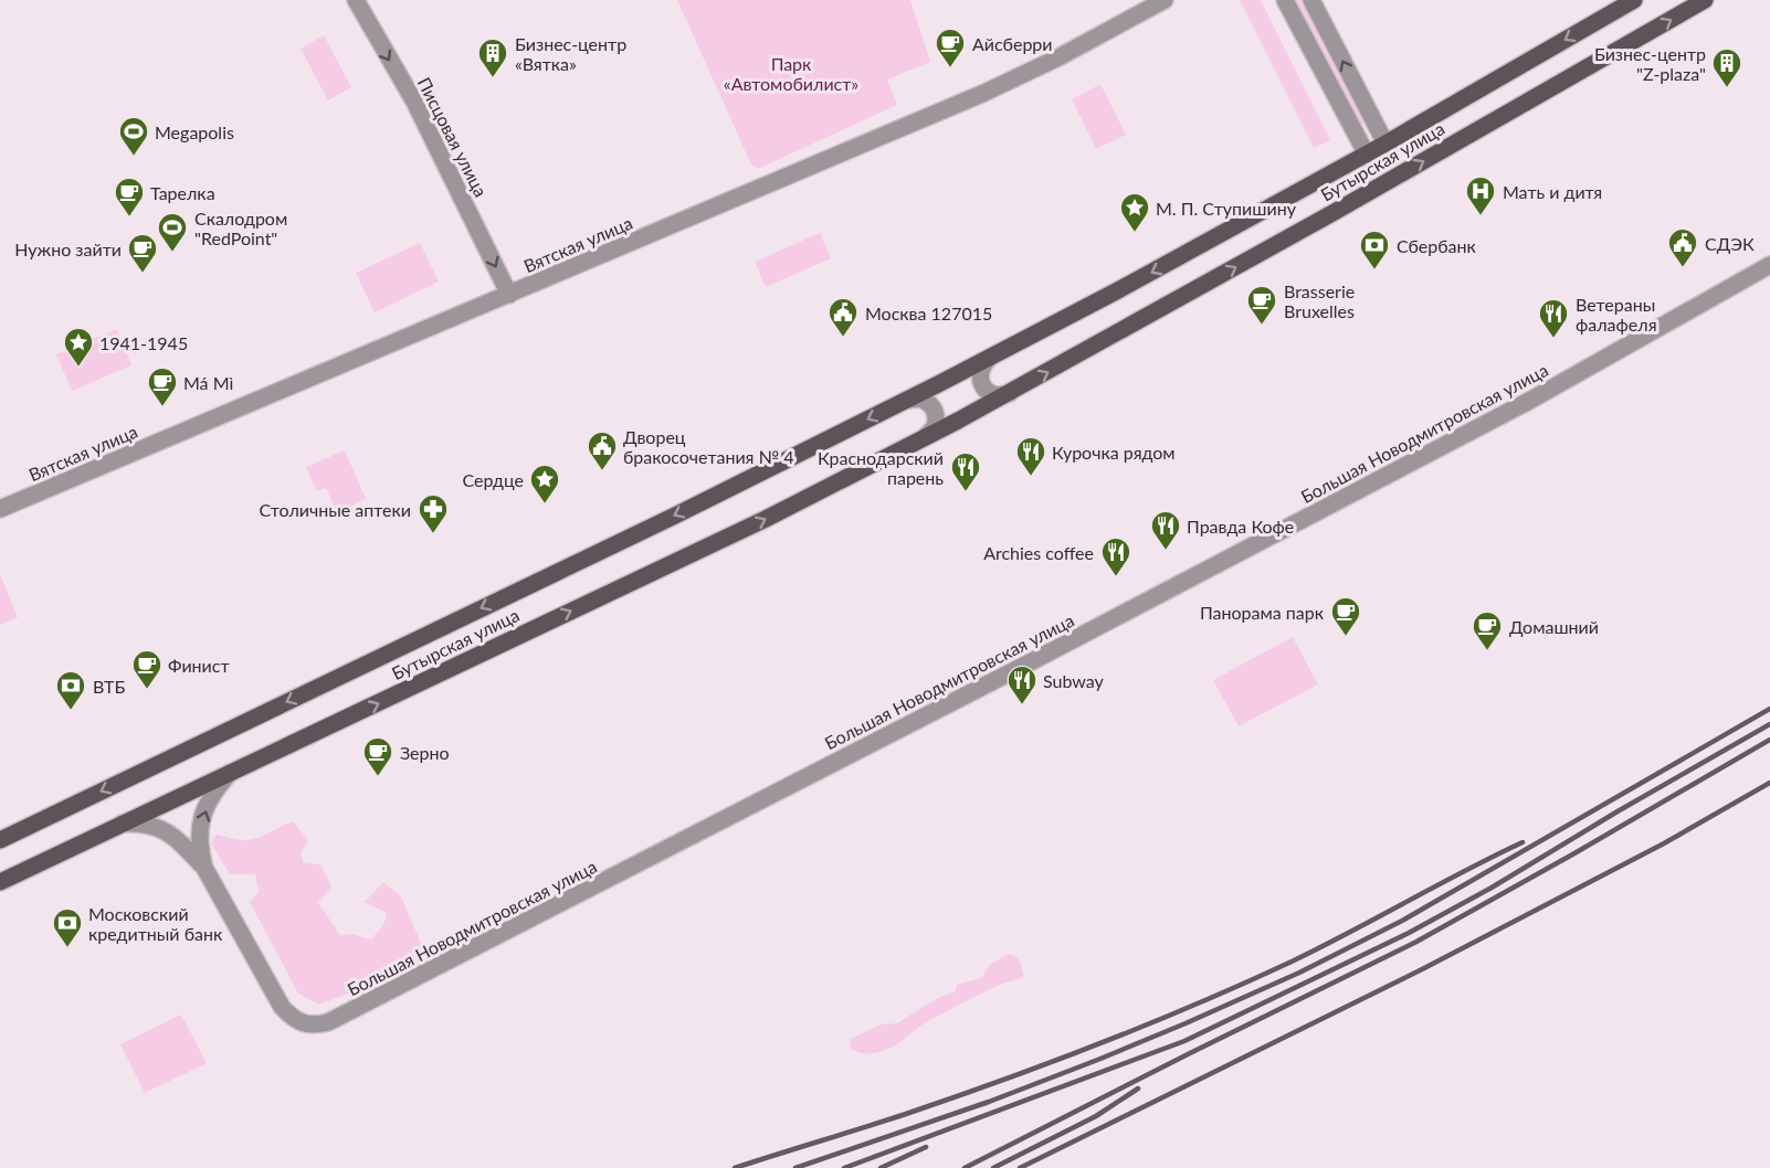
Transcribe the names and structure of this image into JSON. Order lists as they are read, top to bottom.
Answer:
{
  "streets": {
    "main road": ["Бутырская улица"],
    "street": ["Писцовая улица", "Вятская улица", "Большая Новодмитровская улица"]
  },
  "crossings": [
    ["Писцовая улица", "Вятская улица"],
    ["Бутырская улица", "Большая Новодмитровская улица"]
  ],
  "one_way": ["Писцовая улица"],
  "parks": ["Парк «Автомобилист»"],
  "places": {
    "cafe": [
      "Айсберри",
      "Тарелка",
      "Нужно зайти",
      "Brasserie Bruxelles",
      "Má Mì",
      "Панорама парк",
      "Домашний",
      "Финист",
      "Зерно"
    ],
    "building": ["Бизнес-центр «Вятка»", "Бизнес-центр \"Z-plaza\""],
    "sports": ["Megapolis", "Скалодром \"RedPoint\""],
    "hospital": ["Мать и дитя"],
    "place": ["М. П. Ступишину", "1941-1945", "Сердце"],
    "public building": ["СДЭК", "Москва 127015", "Дворец бракосочетания № 4"],
    "bank": ["Сбербанк", "ВТБ", "Московский кредитный банк"],
    "restaurant": [
      "Ветераны фалафеля",
      "Курочка рядом",
      "Краснодарский парень",
      "Правда Кофе",
      "Archies coffee",
      "Subway"
    ],
    "pharmacy": ["Столичные аптеки"]
  }
}
